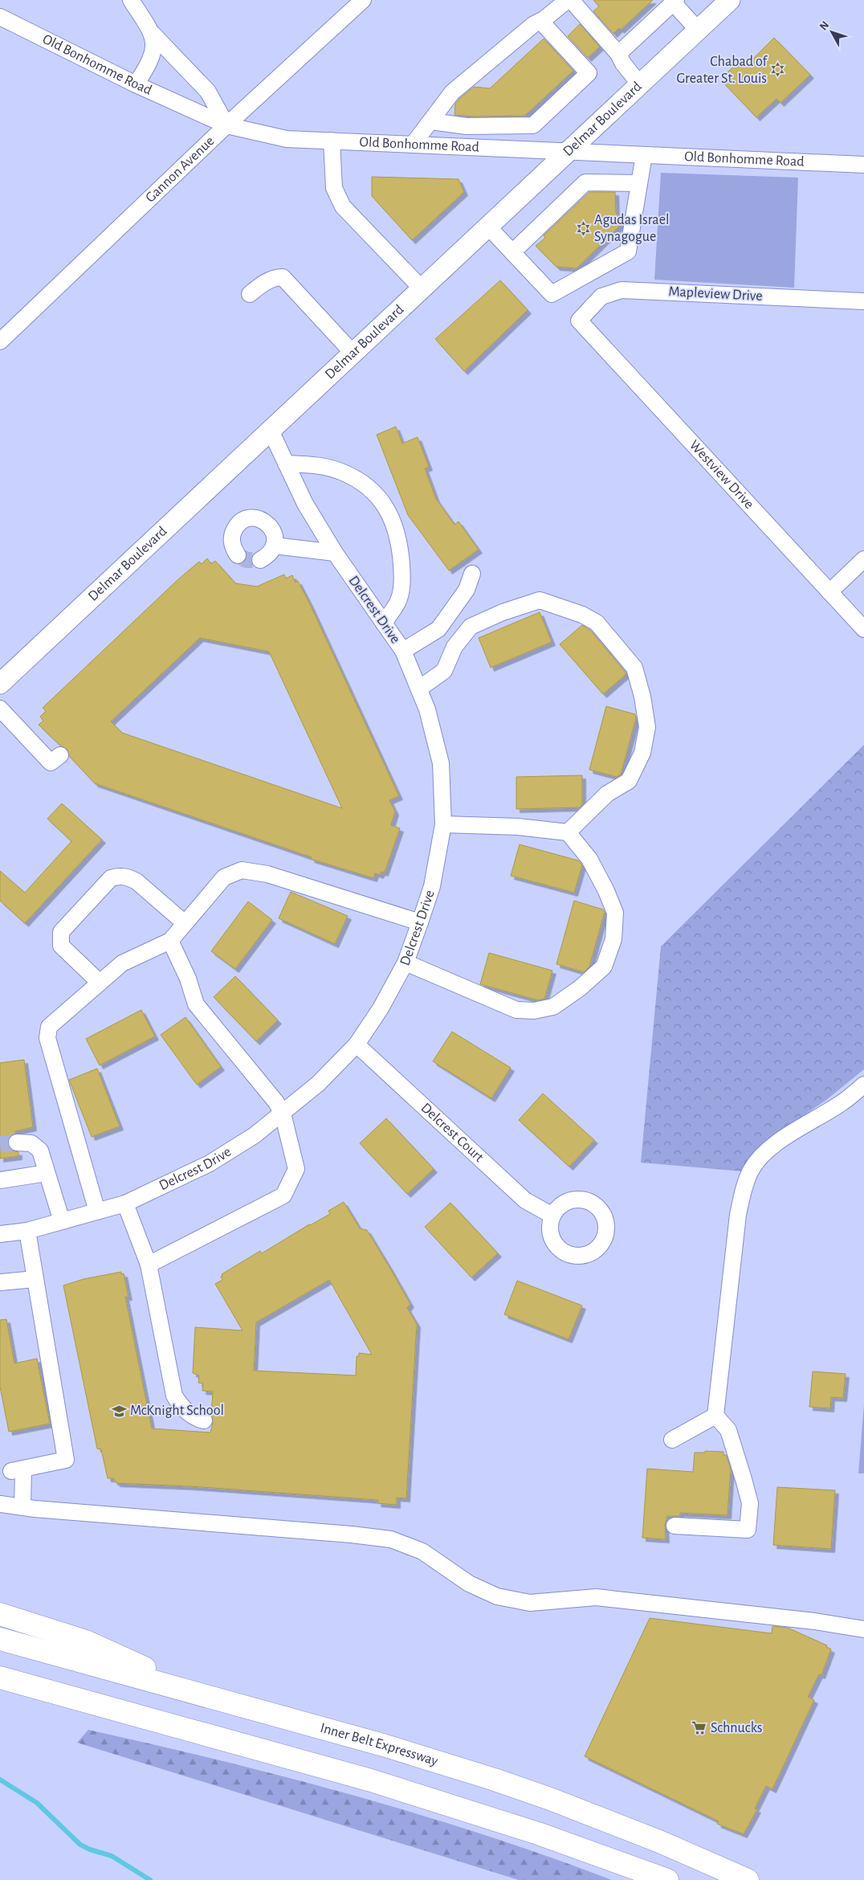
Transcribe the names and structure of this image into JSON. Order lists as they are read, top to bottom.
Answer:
{
  "streets": {
    "highway": ["Inner Belt Expressway"],
    "main road": ["Delmar Boulevard"],
    "street": [
      "Old Bonhomme Road",
      "Gannon Avenue",
      "Mapleview Drive",
      "Westview Drive",
      "Delcrest Drive",
      "Delcrest Court"
    ]
  },
  "crossings": [
    ["Old Bonhomme Road", "Delmar Boulevard"],
    ["Old Bonhomme Road", "Gannon Avenue"],
    ["Delmar Boulevard", "Delcrest Drive"],
    ["Mapleview Drive", "Westview Drive"],
    ["Delcrest Drive", "Delcrest Court"]
  ],
  "places": {
    "synagogue": ["Chabad of Greater St. Louis", "Agudas Israel Synagogue"],
    "school or university": ["McKnight School"],
    "supermarket": ["Schnucks"]
  },
  "north": "top left"
}
